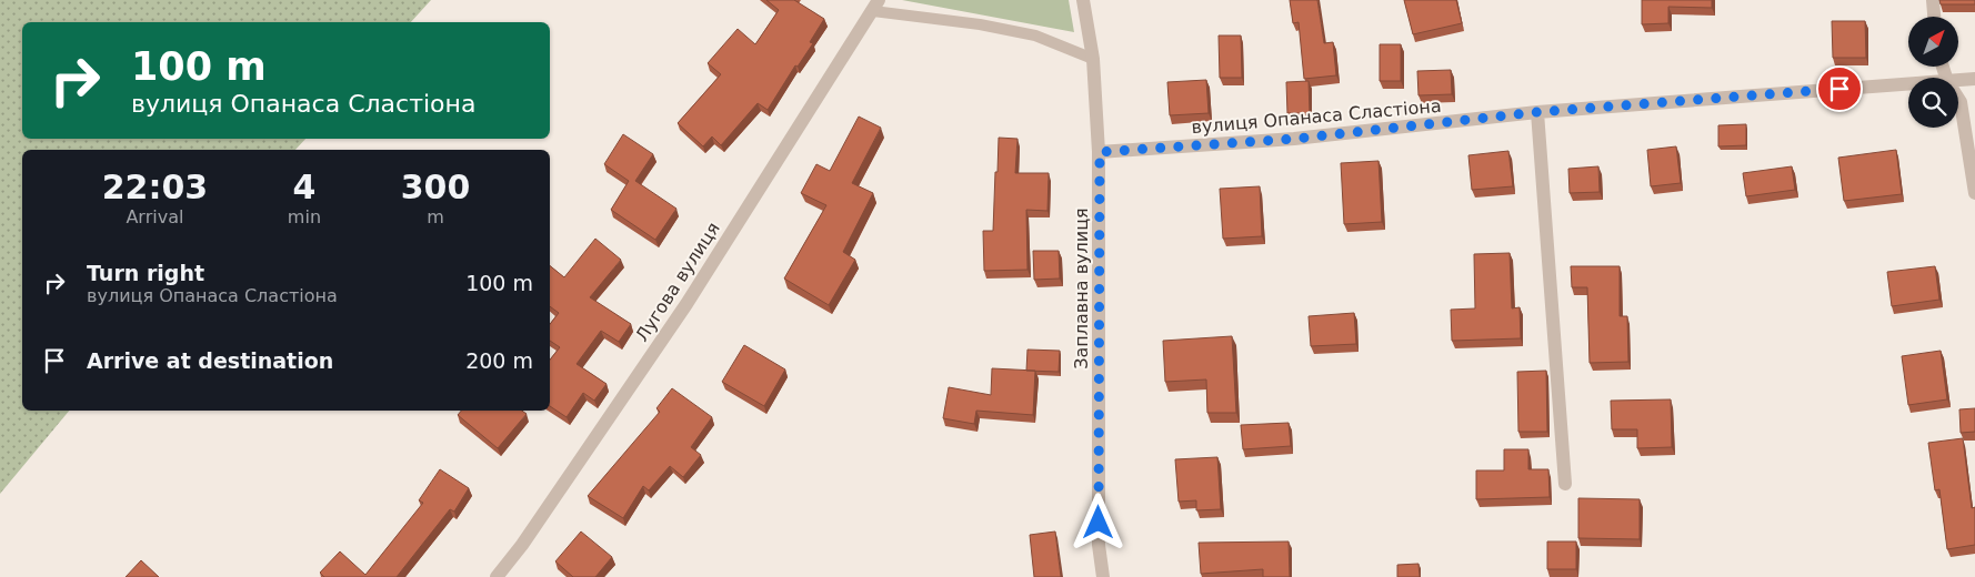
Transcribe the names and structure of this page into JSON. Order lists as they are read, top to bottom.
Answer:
{
  "streets": {
    "street": ["вулиця Опанаса Сластіона", "Лугова вулиця", "Заплавна вулиця"]
  },
  "crossings": [
    ["вулиця Опанаса Сластіона", "Заплавна вулиця"]
  ],
  "north": "top right",
  "page": {
    "turn": ["100 m", "вулиця Опанаса Сластіона"],
    "eta": [
      "22:03",
      "Arrival",
      "4",
      "min",
      "300",
      "m"
    ],
    "list": [
      {
        "name": "Turn right",
        "note": "вулиця Опанаса Сластіона",
        "value": "100 m"
      },
      {
        "name": "Arrive at destination",
        "value": "200 m"
      }
    ]
  }
}
